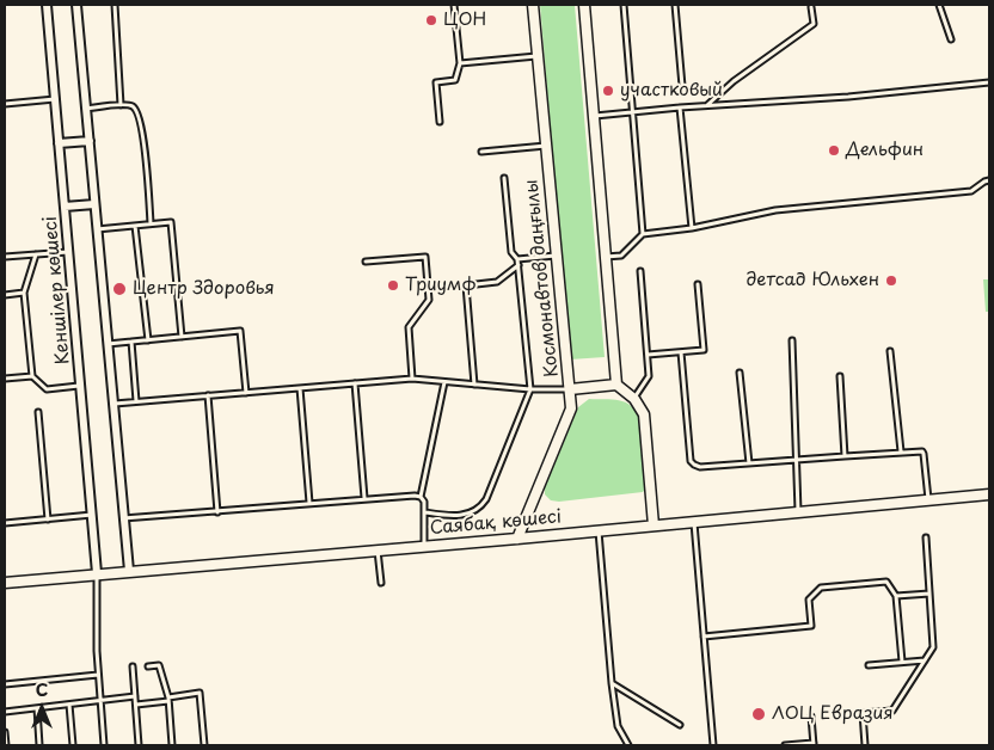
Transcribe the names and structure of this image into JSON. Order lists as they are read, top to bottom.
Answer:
{
  "streets": {
    "street": ["Космонавтов даңғылы", "Кеншілер көшесі", "Саябақ көшесі"]
  },
  "crossings": [
    ["Космонавтов даңғылы", "Саябақ көшесі"],
    ["Кеншілер көшесі", "Саябақ көшесі"]
  ],
  "places": [
    "ЦОН",
    "участковый",
    "Дельфин",
    "детсад Юльхен",
    "Триумф",
    "Центр Здоровья",
    "ЛОЦ Евразия"
  ],
  "north": "top"
}
